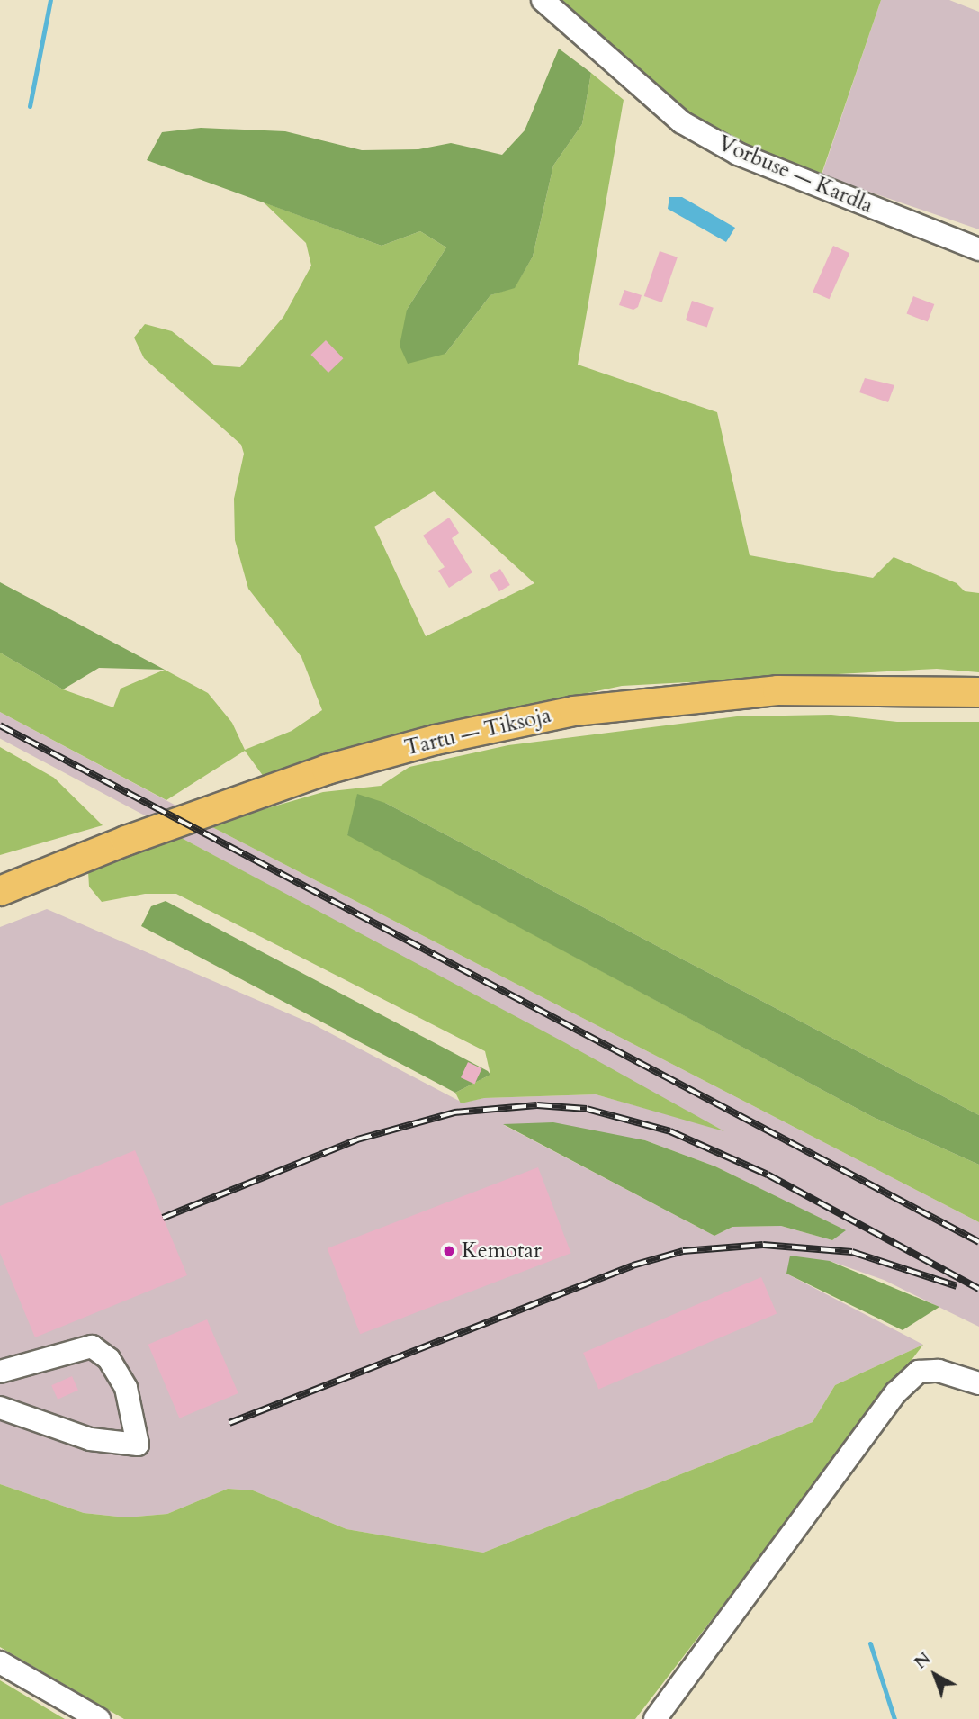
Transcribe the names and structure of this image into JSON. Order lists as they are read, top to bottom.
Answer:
{
  "streets": {
    "main road": ["Tartu — Tiksoja"],
    "street": ["Vorbuse — Kardla"]
  },
  "places": ["Kemotar"],
  "north": "top left"
}
